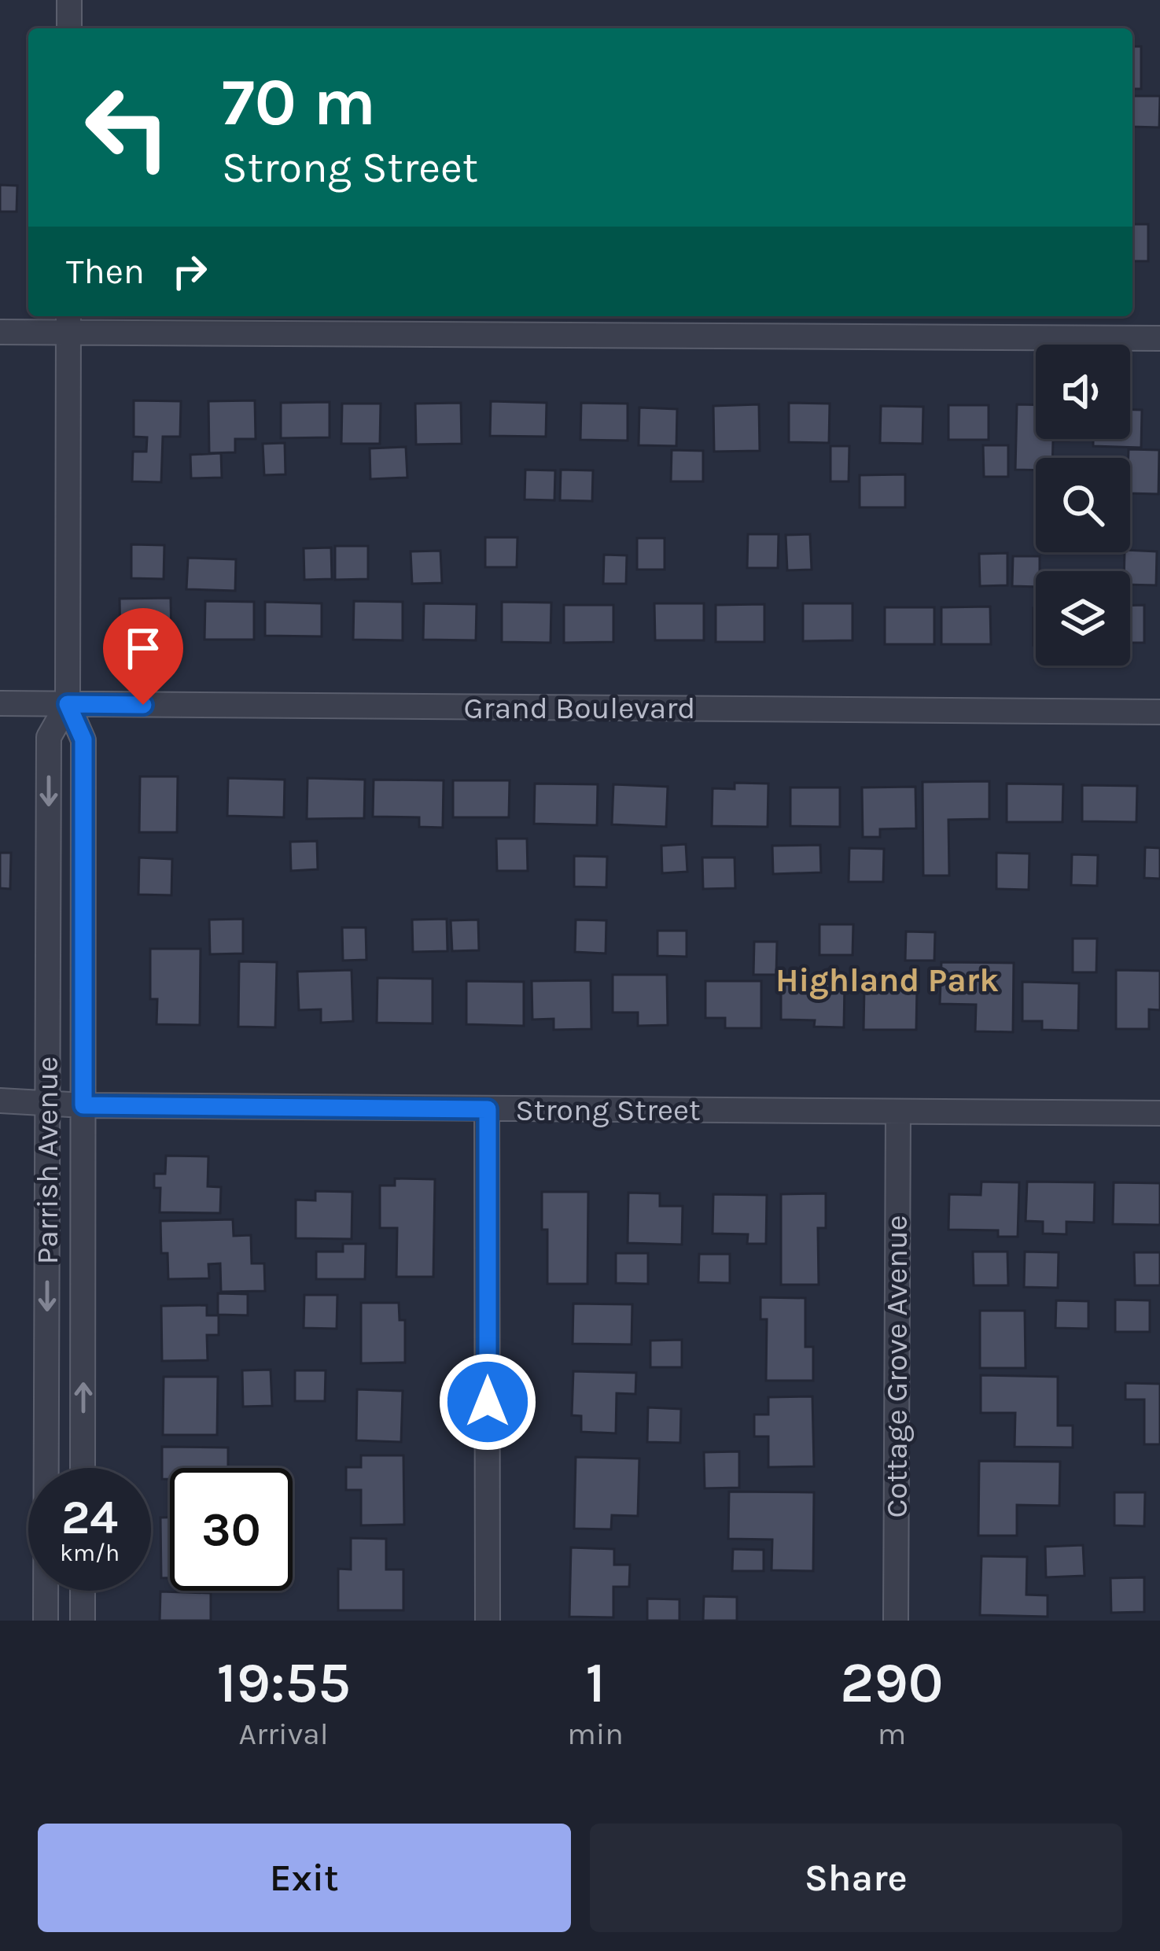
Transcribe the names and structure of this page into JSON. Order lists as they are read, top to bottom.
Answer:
{
  "streets": {
    "street": [
      "Grand Boulevard",
      "Strong Street",
      "Parrish Avenue",
      "Cottage Grove Avenue"
    ]
  },
  "crossings": [
    ["Grand Boulevard", "Parrish Avenue"],
    ["Strong Street", "Parrish Avenue"],
    ["Strong Street", "Cottage Grove Avenue"]
  ],
  "districts": ["Highland Park"],
  "page": {
    "turn": ["70 m", "Strong Street"],
    "then": "Then",
    "speed": "24 km/h",
    "limit": "30",
    "eta": [
      "19:55",
      "Arrival",
      "1",
      "min",
      "290",
      "m"
    ],
    "buttons": ["Exit", "Share"]
  }
}
